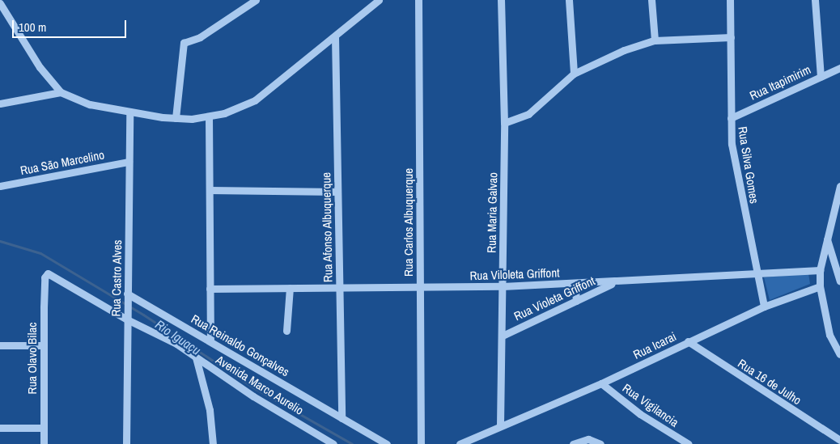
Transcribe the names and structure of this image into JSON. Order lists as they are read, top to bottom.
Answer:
{
  "streets": {
    "street": [
      "Rua Itapimirim",
      "Rua Sāo Marcelino",
      "Rua Silva Gomes",
      "Rua Maria Galvao",
      "Rua Carlos Albuquerque",
      "Rua Afonso Albuquerque",
      "Rua Viloleta Griffont",
      "Rua Castro Alves",
      "Rua Violeta Griffont",
      "Rua Reinaldo Gonçalves",
      "Rua Icarai",
      "Rua Olavo Bilac",
      "Rua 16 de Julho",
      "Avenida Marco Aurelio",
      "Rua Vigilancia"
    ]
  },
  "crossings": [
    ["Rua Itapimirim", "Rua Silva Gomes"],
    ["Rua Sāo Marcelino", "Rua Castro Alves"],
    ["Rua Silva Gomes", "Rua Viloleta Griffont"],
    ["Rua Silva Gomes", "Rua Icarai"],
    ["Rua Maria Galvao", "Rua Viloleta Griffont"],
    ["Rua Maria Galvao", "Rua Violeta Griffont"],
    ["Rua Maria Galvao", "Rua Icarai"],
    ["Rua Carlos Albuquerque", "Rua Viloleta Griffont"],
    ["Rua Afonso Albuquerque", "Rua Viloleta Griffont"],
    ["Rua Afonso Albuquerque", "Rua Reinaldo Gonçalves"],
    ["Rua Viloleta Griffont", "Rua Violeta Griffont"],
    ["Rua Castro Alves", "Rua Reinaldo Gonçalves"],
    ["Rua Castro Alves", "Avenida Marco Aurelio"],
    ["Rua Icarai", "Rua 16 de Julho"],
    ["Rua Icarai", "Rua Vigilancia"],
    ["Rua Olavo Bilac", "Avenida Marco Aurelio"]
  ],
  "water": ["Rio Iguaçu"],
  "scale_bar": "100 m"
}
